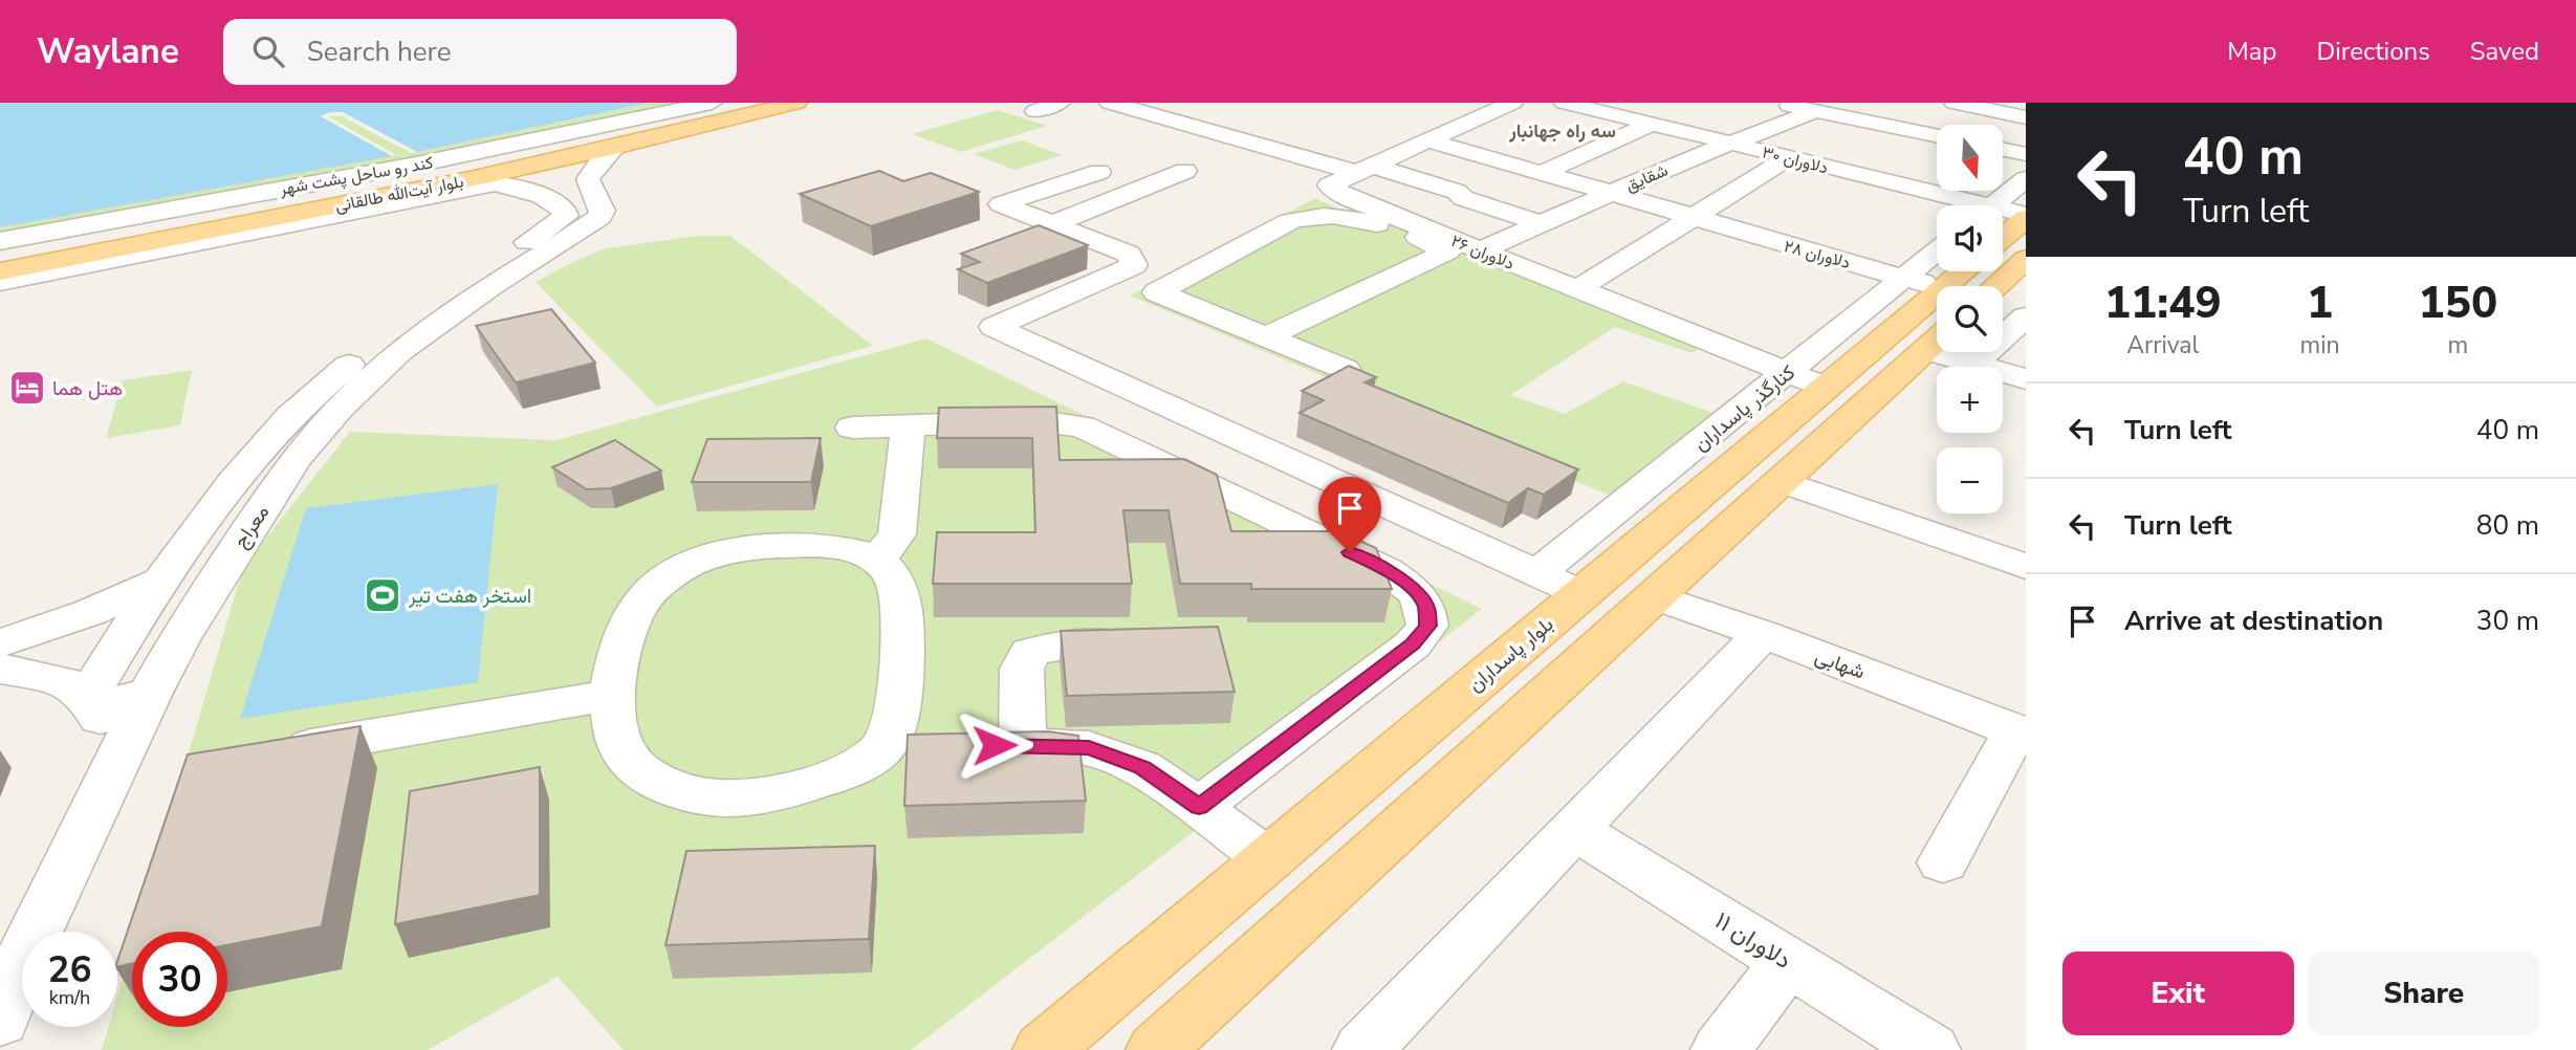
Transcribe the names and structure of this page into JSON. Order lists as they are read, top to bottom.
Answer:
{
  "streets": {
    "main road": ["بلوار آیت‌الله طالقانی", "بلوار پاسداران"],
    "street": [
      "دلاوران ۳۰",
      "کند رو ساحل پشت شهر",
      "شقایق",
      "دلاوران ۲۶",
      "دلاوران ۲۸",
      "کنارگذر پاسداران",
      "معراج",
      "شهابی",
      "دلاوران ۱۱"
    ]
  },
  "crossings": [
    ["دلاوران ۳۰", "شقایق"],
    ["شقایق", "دلاوران ۲۶"],
    ["شقایق", "دلاوران ۲۸"],
    ["بلوار آیت‌الله طالقانی", "معراج"],
    ["دلاوران ۲۶", "دلاوران ۲۸"],
    ["دلاوران ۲۶", "کنارگذر پاسداران"],
    ["دلاوران ۲۶", "بلوار پاسداران"],
    ["کنارگذر پاسداران", "بلوار پاسداران"],
    ["بلوار پاسداران", "شهابی"]
  ],
  "districts": ["سه راه جهانبار"],
  "places": {
    "hotel": ["هتل هما"],
    "sports": ["استخر هفت تیر"]
  },
  "north": "bottom",
  "page": {
    "header": "Waylane",
    "search": "Search here",
    "nav": ["Map", "Directions", "Saved"],
    "turn": ["40 m", "Turn left"],
    "map_buttons": ["+", "−"],
    "eta": [
      "11:49",
      "Arrival",
      "1",
      "min",
      "150",
      "m"
    ],
    "list": [
      {
        "name": "Turn left",
        "value": "40 m"
      },
      {
        "name": "Turn left",
        "value": "80 m"
      },
      {
        "name": "Arrive at destination",
        "value": "30 m"
      }
    ],
    "speed": "26 km/h",
    "limit": "30",
    "buttons": ["Exit", "Share"]
  }
}
